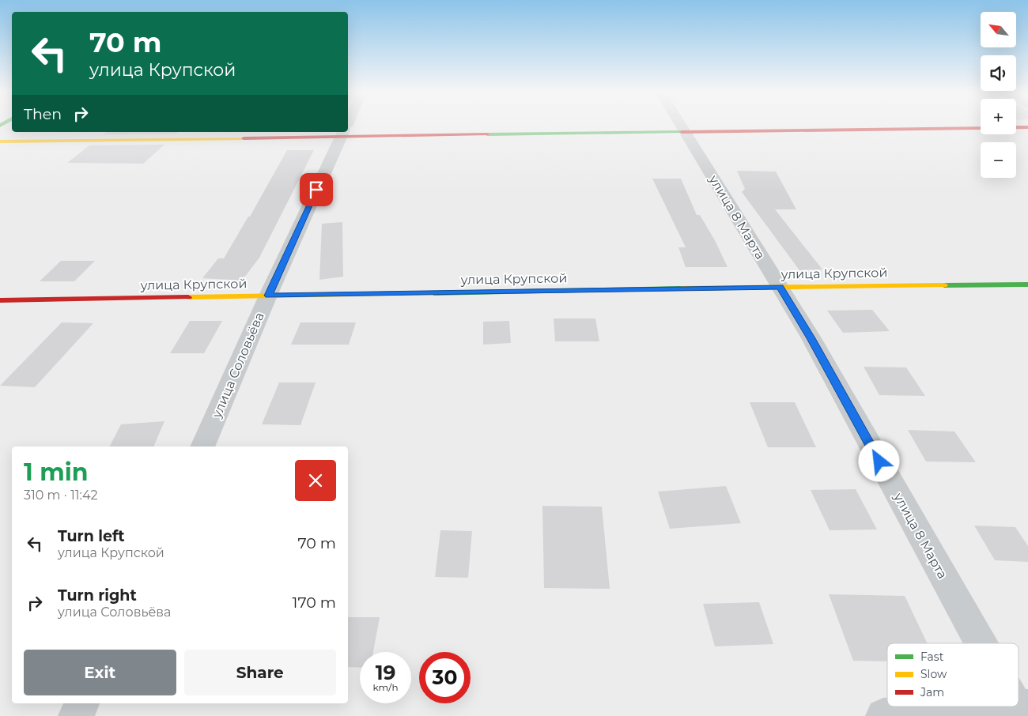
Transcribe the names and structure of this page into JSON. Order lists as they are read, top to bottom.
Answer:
{
  "streets": {
    "street": ["улица 8 Марта", "улица Крупской", "улица Соловьёва"]
  },
  "crossings": [
    ["улица 8 Марта", "улица Крупской"],
    ["улица Крупской", "улица Соловьёва"]
  ],
  "legend": ["Fast", "Slow", "Jam"],
  "north": "top left",
  "page": {
    "map_buttons": ["+", "−"],
    "turn": ["70 m", "улица Крупской"],
    "then": "Then",
    "heading": ["1 min", "310 m · 11:42"],
    "list": [
      {
        "name": "Turn left",
        "note": "улица Крупской",
        "value": "70 m"
      },
      {
        "name": "Turn right",
        "note": "улица Соловьёва",
        "value": "170 m"
      }
    ],
    "buttons": ["Exit", "Share"],
    "speed": "19 km/h",
    "limit": "30"
  }
}
